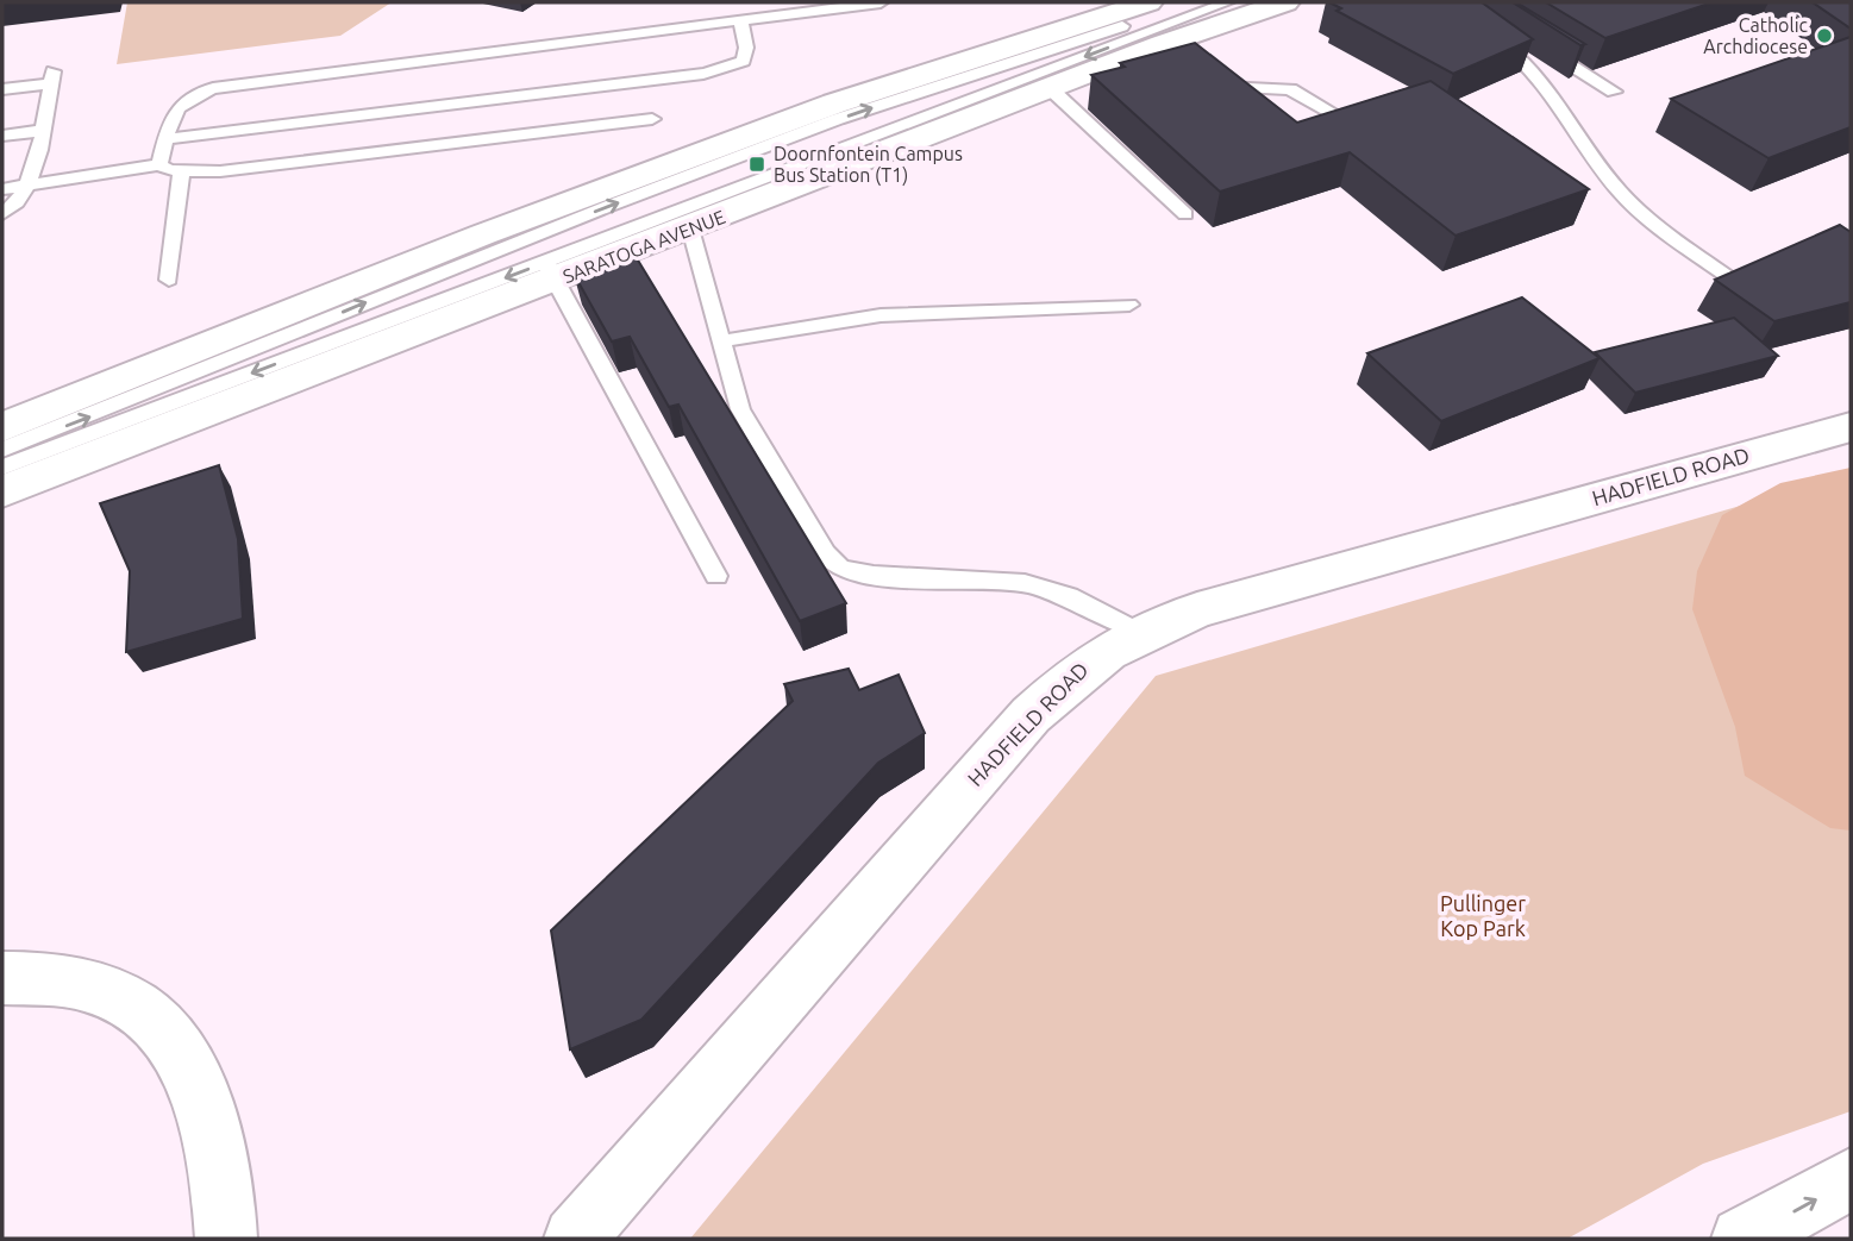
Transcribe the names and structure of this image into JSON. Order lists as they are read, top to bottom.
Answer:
{
  "streets": {
    "main road": ["SARATOGA AVENUE", "HADFIELD ROAD"]
  },
  "parks": ["Pullinger Kop Park"],
  "places": {
    "other": ["Catholic Archdiocese"],
    "transit": ["Doornfontein Campus Bus Station (T1)"]
  }
}
